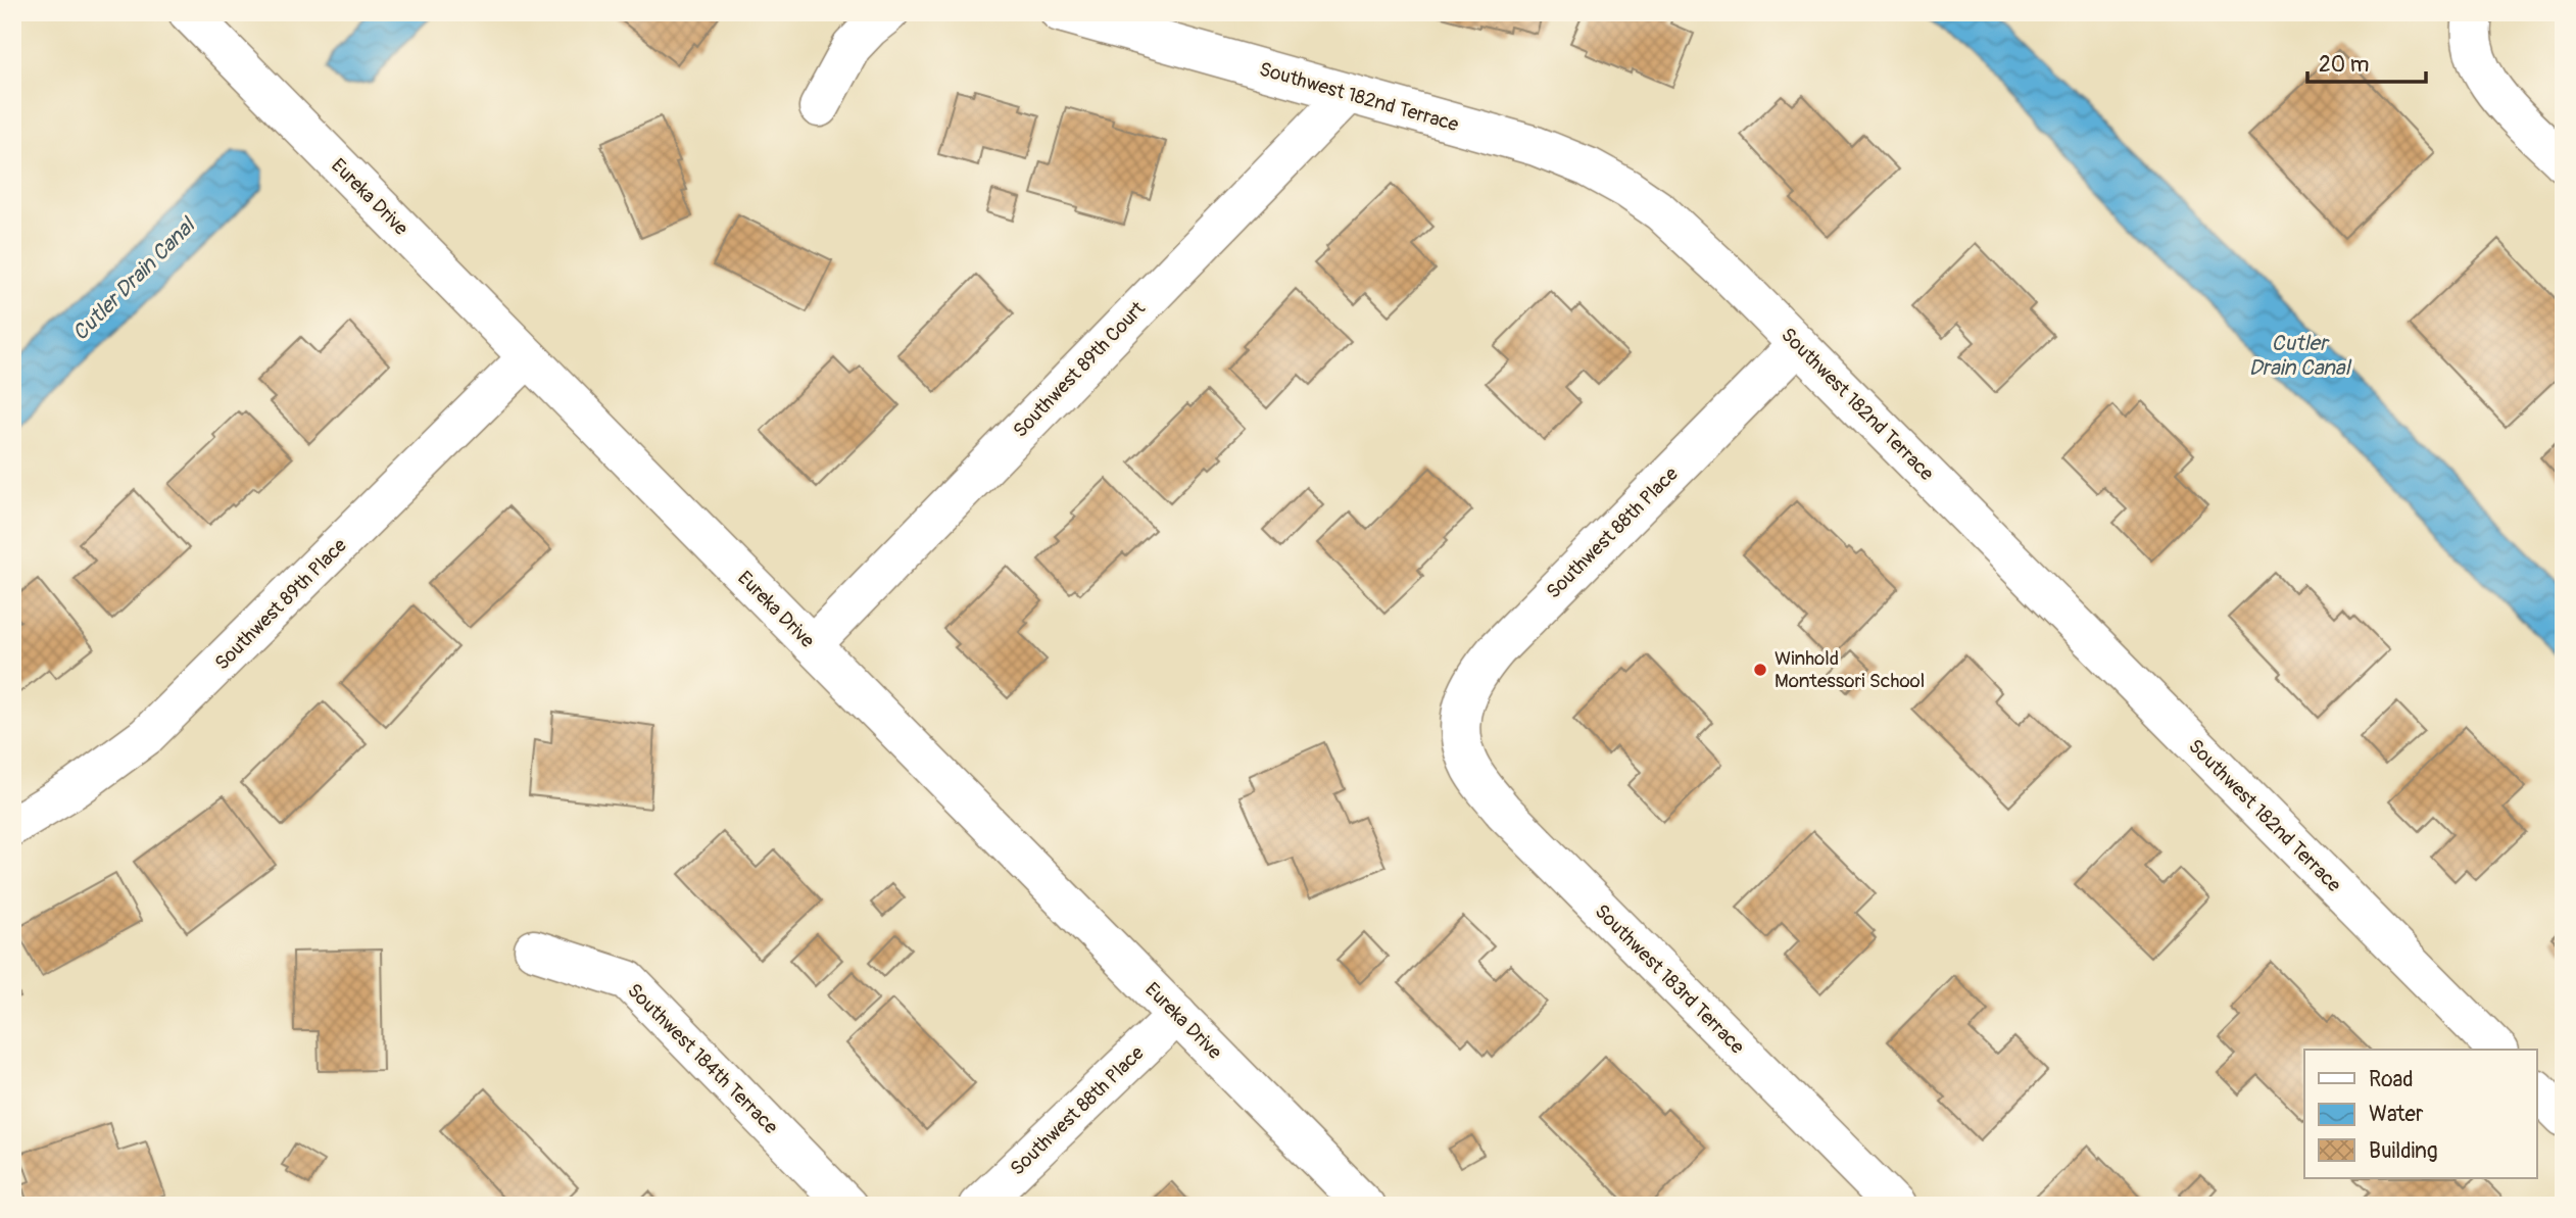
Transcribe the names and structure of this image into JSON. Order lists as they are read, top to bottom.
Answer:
{
  "streets": {
    "street": [
      "Southwest 182nd Terrace",
      "Eureka Drive",
      "Southwest 89th Court",
      "Southwest 88th Place",
      "Southwest 89th Place",
      "Southwest 183rd Terrace",
      "Southwest 184th Terrace"
    ]
  },
  "crossings": [
    ["Southwest 182nd Terrace", "Southwest 89th Court"],
    ["Southwest 182nd Terrace", "Southwest 88th Place"],
    ["Eureka Drive", "Southwest 89th Court"],
    ["Eureka Drive", "Southwest 88th Place"],
    ["Eureka Drive", "Southwest 89th Place"],
    ["Southwest 88th Place", "Southwest 183rd Terrace"]
  ],
  "water": ["Cutler Drain Canal"],
  "places": ["Winhold Montessori School"],
  "legend": ["Road", "Water", "Building"],
  "scale_bar": "20 m"
}
